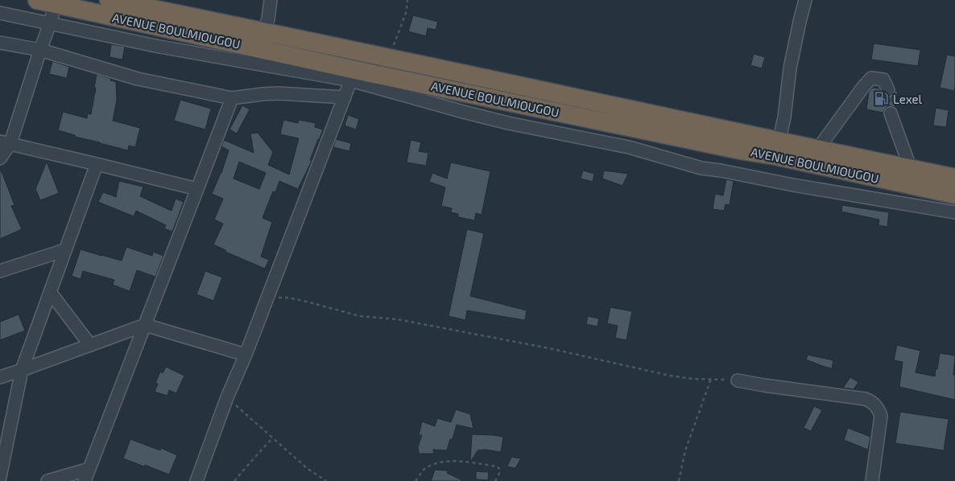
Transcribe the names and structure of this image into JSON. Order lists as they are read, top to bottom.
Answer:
{
  "streets": {
    "highway": ["AVENUE BOULMIOUGOU"]
  },
  "places": {
    "fuel station": ["Lexel"]
  }
}
